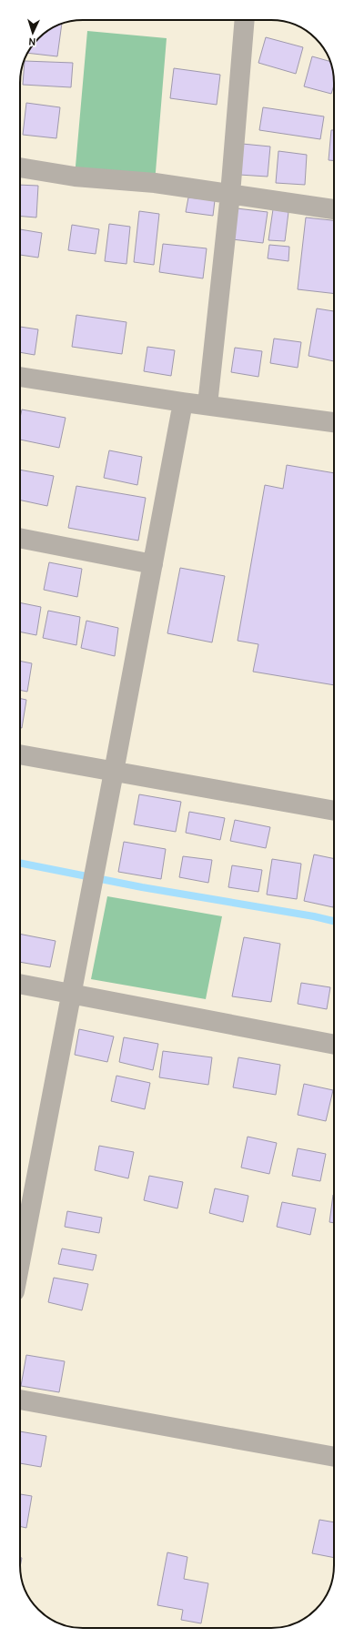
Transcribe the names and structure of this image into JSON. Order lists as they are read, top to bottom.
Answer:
{
  "north": "bottom"
}
